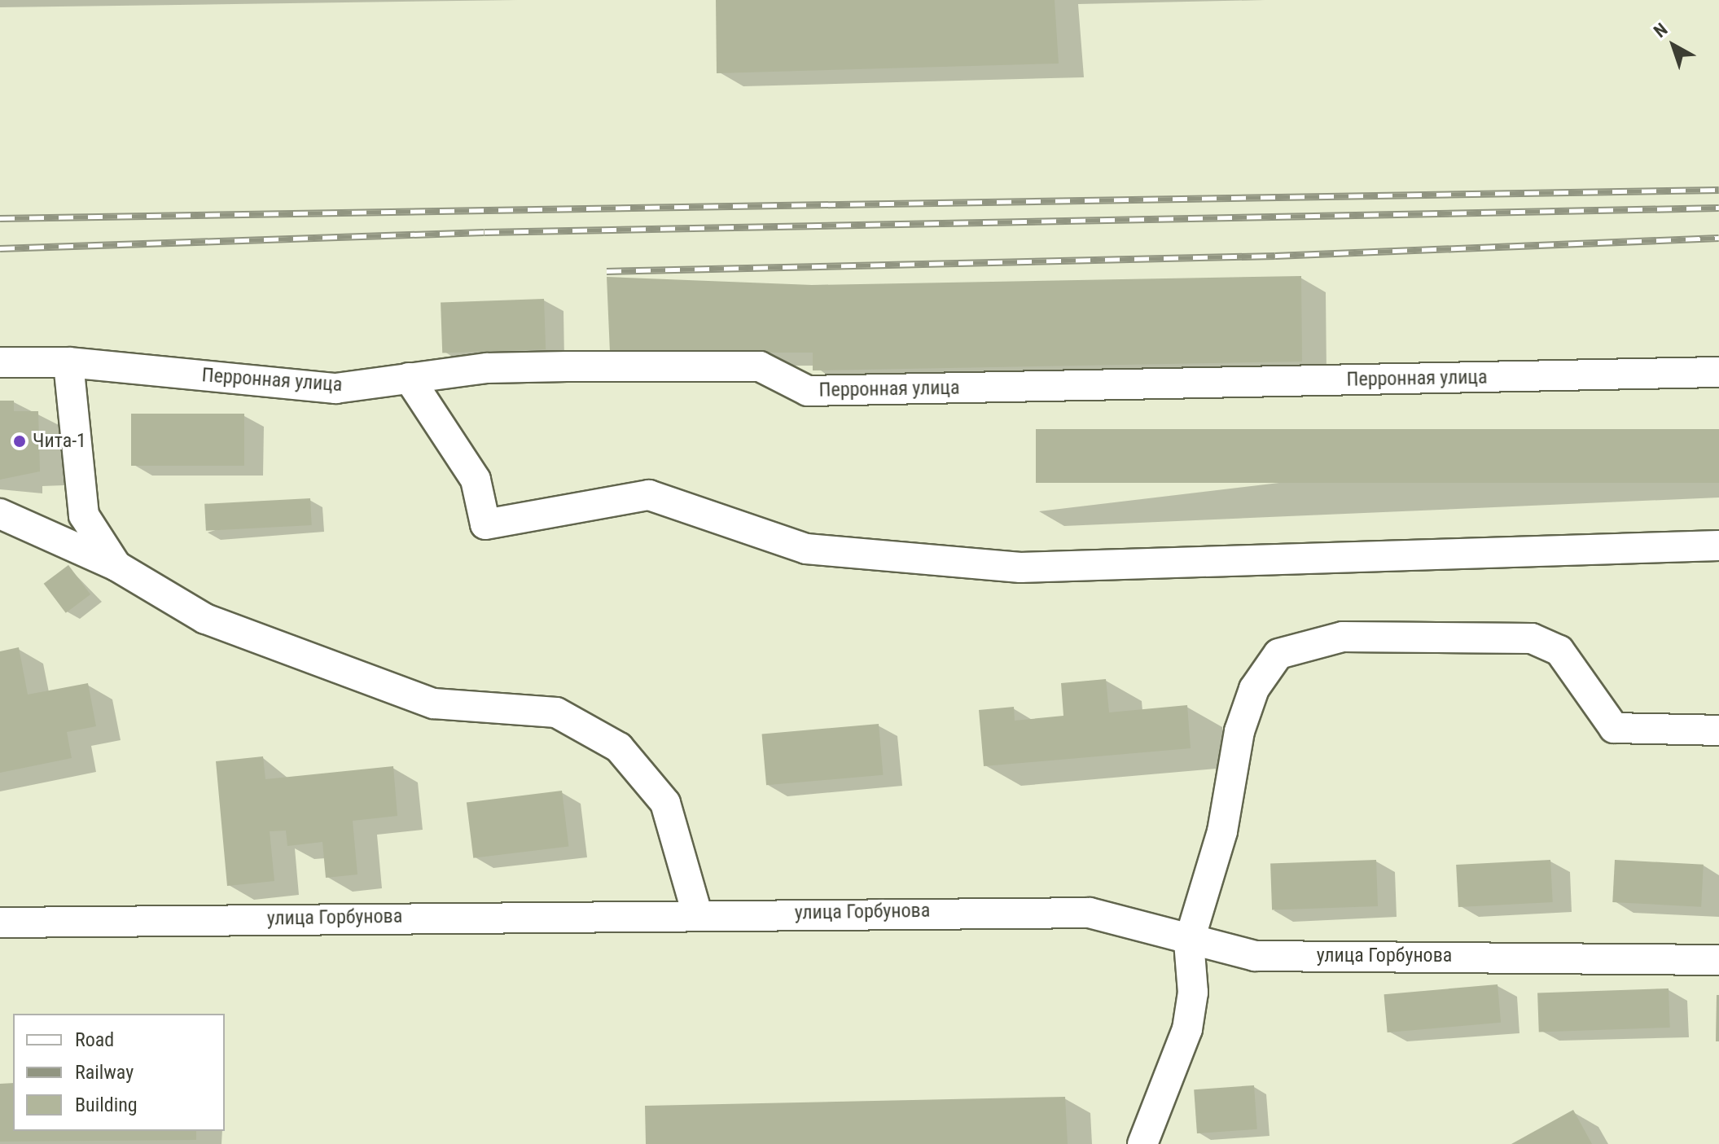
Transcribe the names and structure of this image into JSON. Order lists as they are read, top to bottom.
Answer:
{
  "streets": {
    "street": ["Перронная улица", "улица Горбунова"]
  },
  "places": ["Чита-1"],
  "legend": ["Road", "Railway", "Building"],
  "north": "top left"
}
